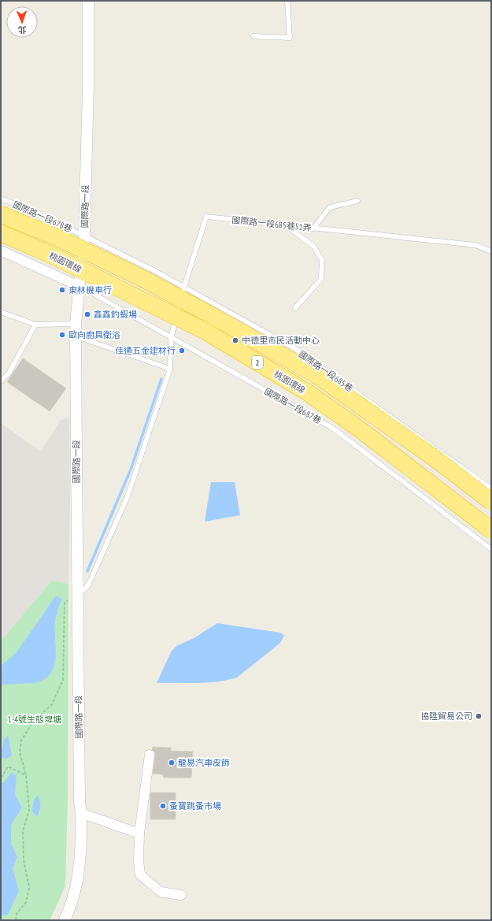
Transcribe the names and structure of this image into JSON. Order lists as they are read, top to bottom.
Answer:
{
  "streets": {
    "highway": ["桃園環線", "2"],
    "street": ["國際路一段"],
    "lane": [
      "國際路一段678巷",
      "國際路一段685巷51弄",
      "國際路一段685巷",
      "國際路一段687巷"
    ]
  },
  "crossings": [
    ["國際路一段", "國際路一段678巷"],
    ["國際路一段", "國際路一段685巷51弄"],
    ["國際路一段", "國際路一段685巷"],
    ["國際路一段", "國際路一段687巷"],
    ["國際路一段678巷", "國際路一段685巷"],
    ["國際路一段685巷51弄", "國際路一段685巷"],
    ["國際路一段685巷51弄", "國際路一段687巷"]
  ],
  "parks": ["1-4號生態埤塘"],
  "places": [
    "東林機車行",
    "鑫鑫釣蝦場",
    "歐向廚具衛浴",
    "中德里市民活動中心",
    "佳通五金建材行",
    "協陞貿易公司",
    "龍易汽車皮飾",
    "蚤寶跳蚤市場"
  ],
  "north": "bottom"
}
